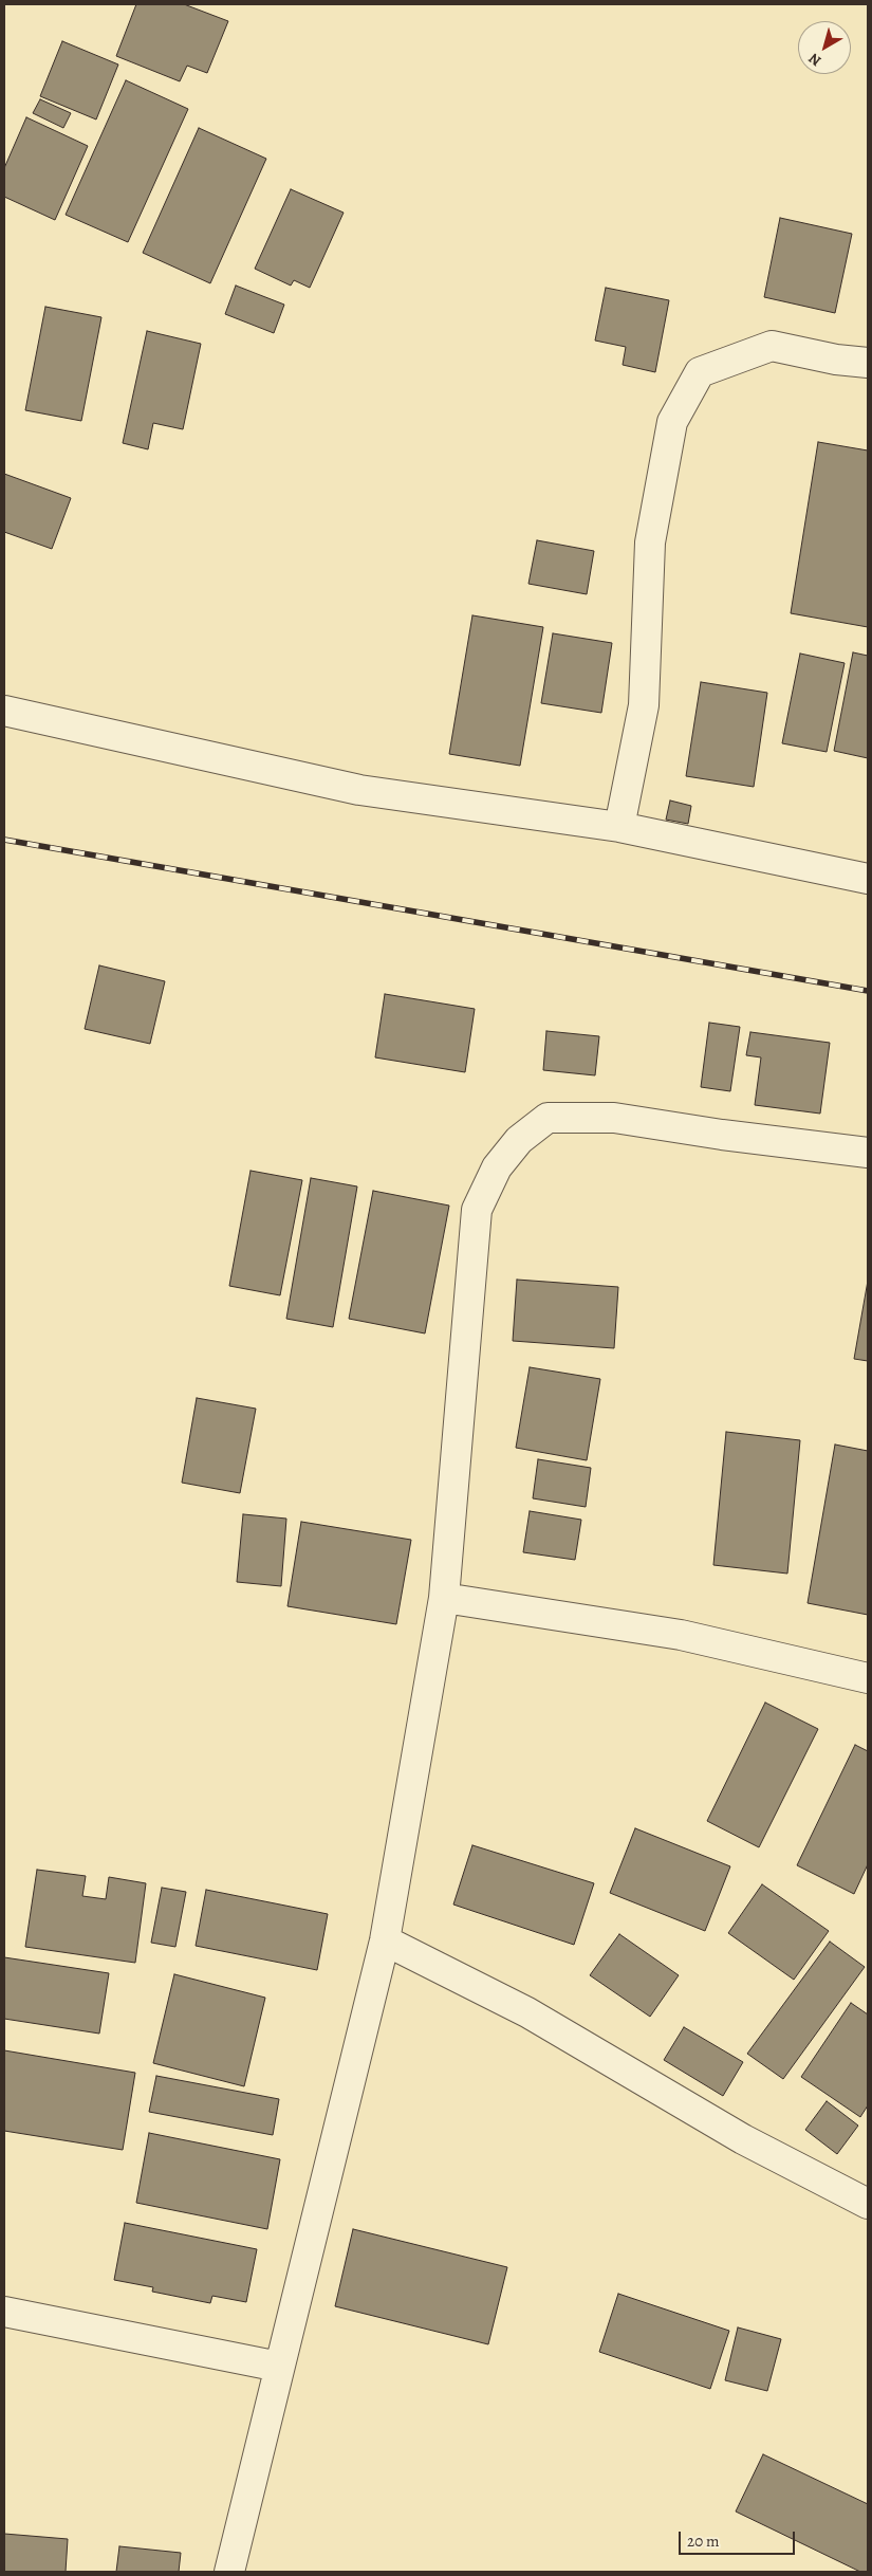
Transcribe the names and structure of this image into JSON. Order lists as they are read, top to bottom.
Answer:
{
  "scale_bar": "20 m",
  "north": "bottom left"
}
